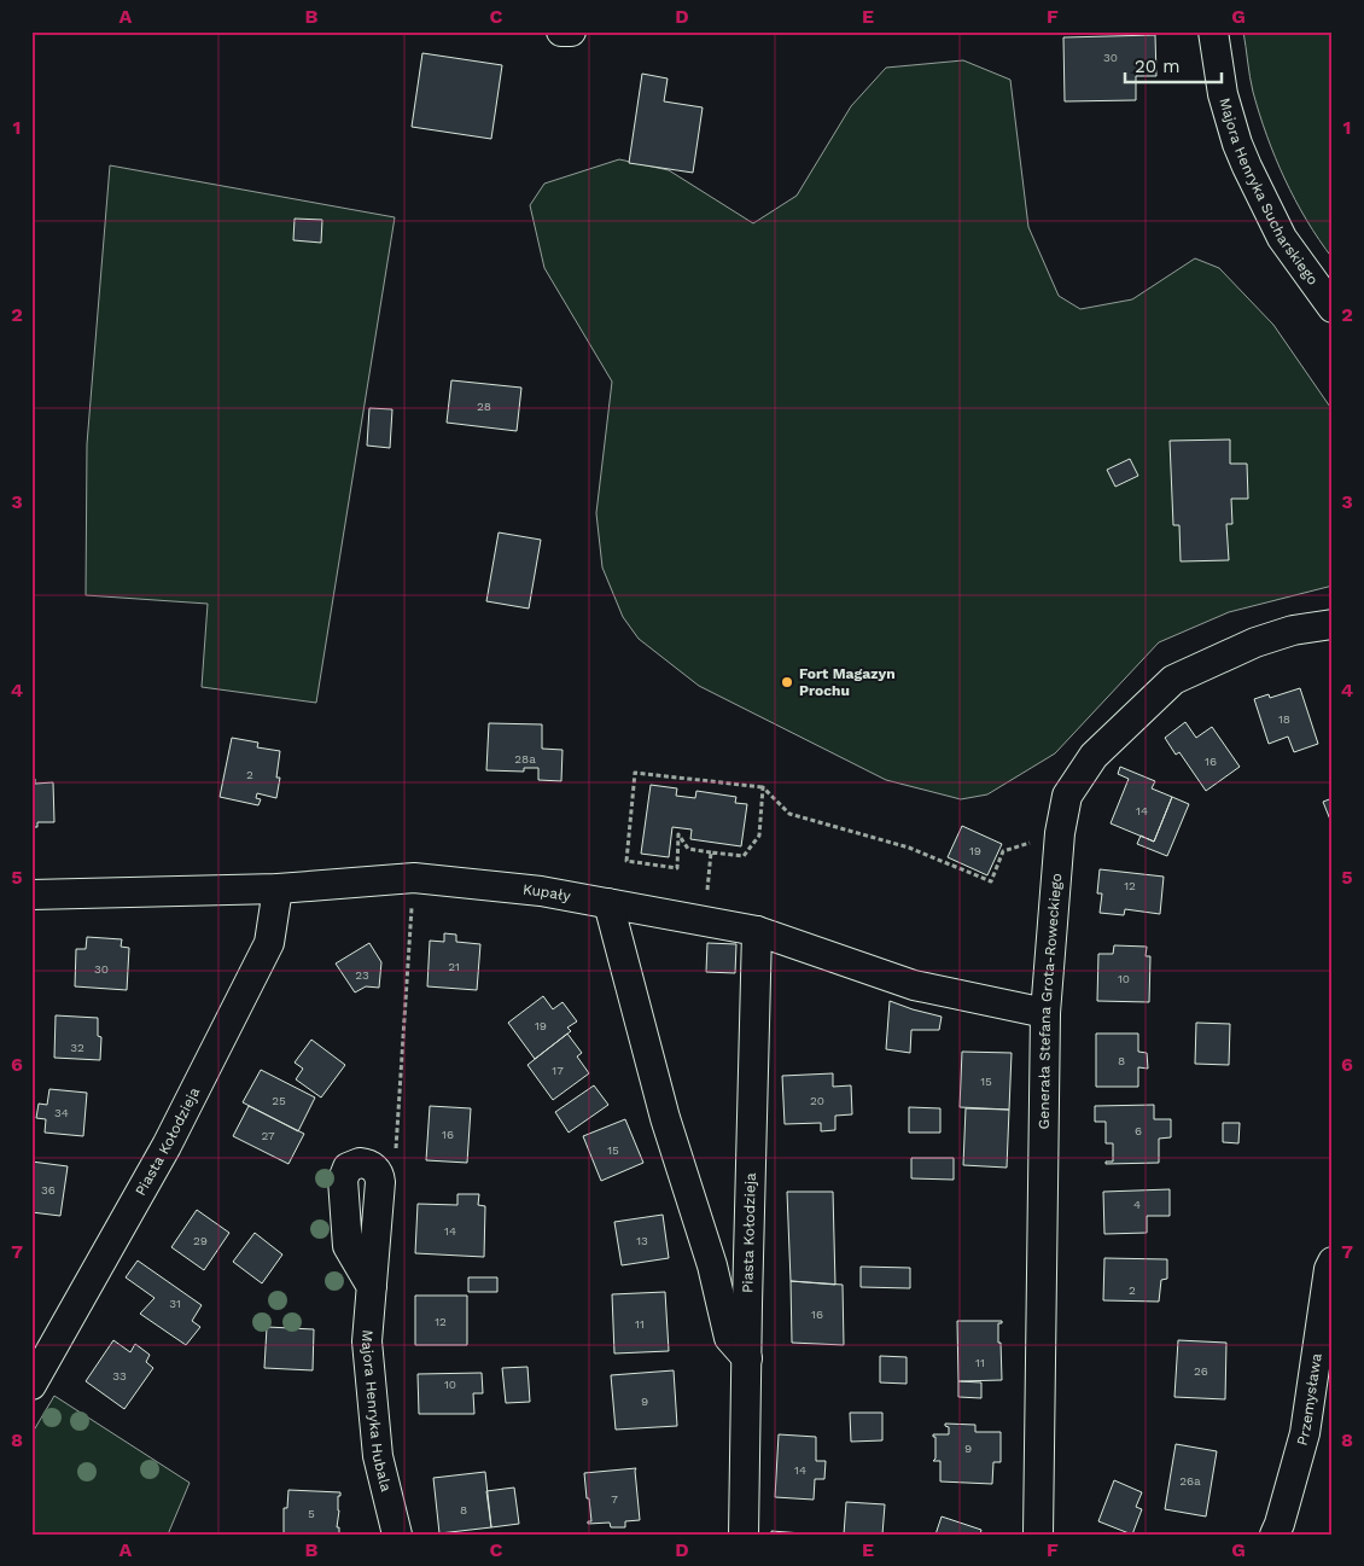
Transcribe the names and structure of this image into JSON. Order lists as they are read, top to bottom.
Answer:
{
  "streets": {
    "street": [
      "Majora Henryka Sucharskiego",
      "Kupały",
      "Generała Stefana Grota-Roweckiego",
      "Piasta Kołodzieja",
      "Przemysława",
      "Majora Henryka Hubala"
    ]
  },
  "crossings": [
    ["Kupały", "Generała Stefana Grota-Roweckiego"],
    ["Kupały", "Piasta Kołodzieja"]
  ],
  "places": ["Fort Magazyn Prochu"],
  "house_numbers": [
    "30",
    "28",
    "18",
    "28a",
    "16",
    "2",
    "14",
    "19",
    "12",
    "21",
    "30",
    "23",
    "10",
    "19",
    "32",
    "8",
    "17",
    "15",
    "25",
    "20",
    "34",
    "6",
    "16",
    "27",
    "15",
    "36",
    "4",
    "14",
    "29",
    "13",
    "2",
    "31",
    "16",
    "12",
    "11",
    "11",
    "26",
    "33",
    "10",
    "9",
    "9",
    "14",
    "26a",
    "7",
    "8",
    "5"
  ],
  "scale_bar": "20 m",
  "grid": {
    "columns": [
      "A",
      "B",
      "C",
      "D",
      "E",
      "F",
      "G"
    ],
    "rows": [
      "1",
      "2",
      "3",
      "4",
      "5",
      "6",
      "7",
      "8"
    ]
  }
}
